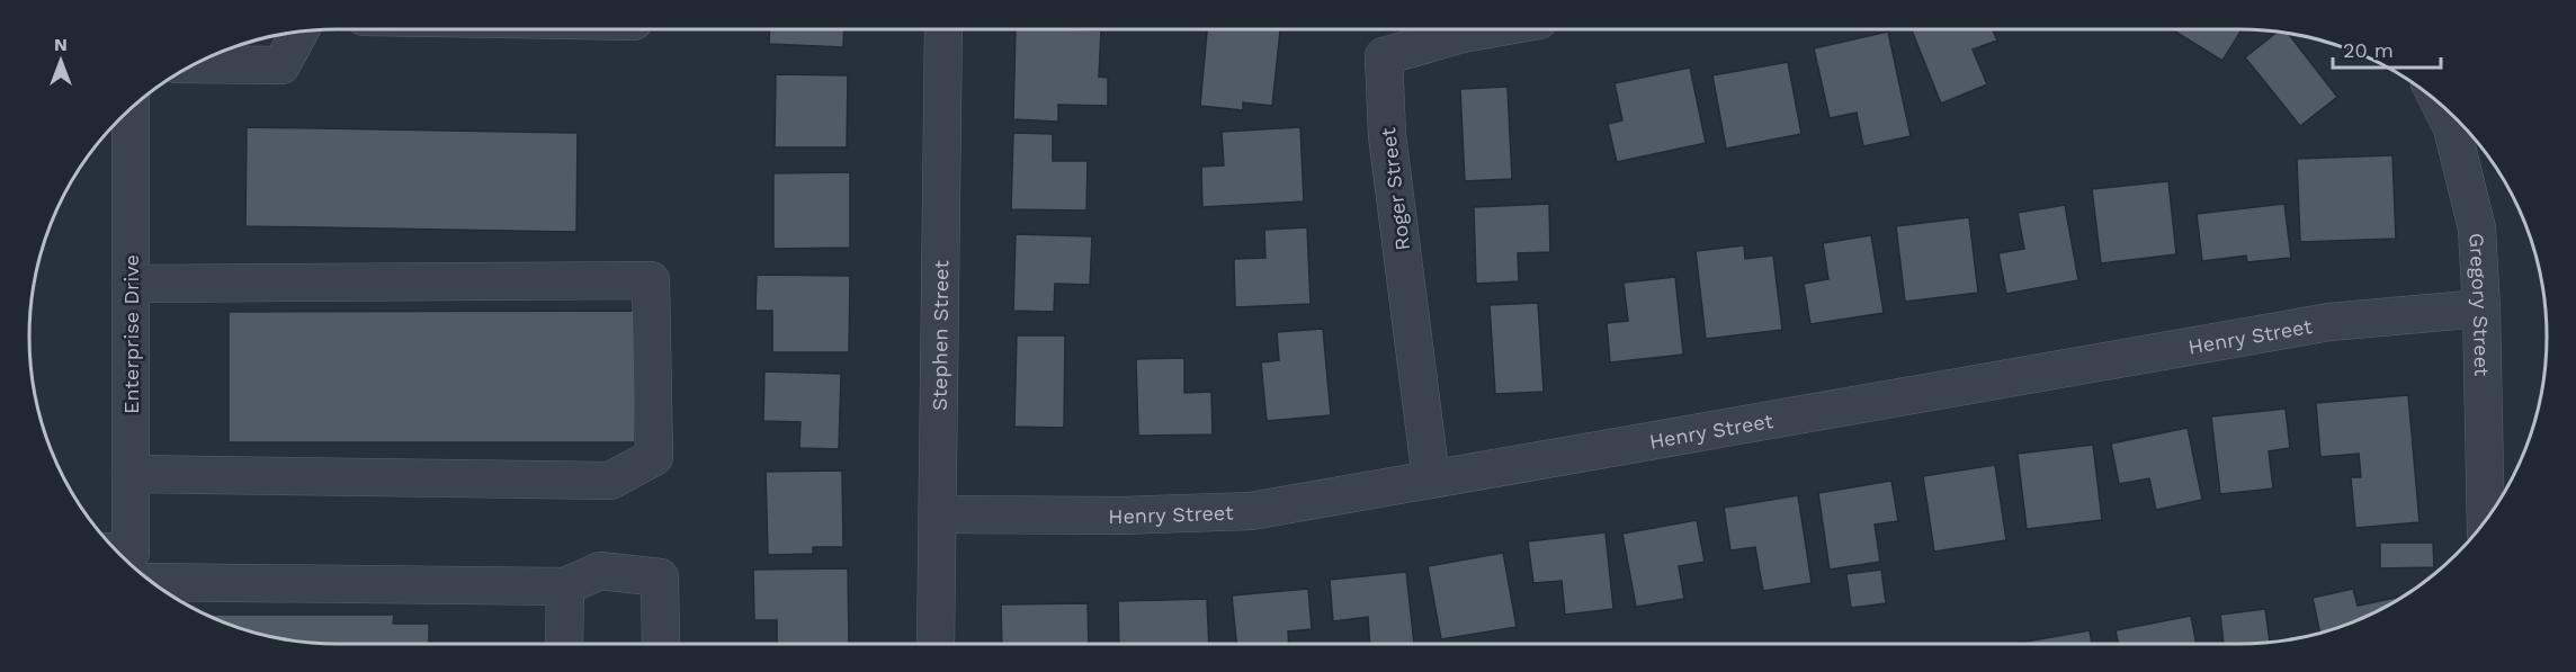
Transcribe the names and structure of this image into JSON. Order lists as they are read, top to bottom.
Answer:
{
  "streets": {
    "street": [
      "Roger Street",
      "Gregory Street",
      "Enterprise Drive",
      "Stephen Street",
      "Henry Street"
    ]
  },
  "crossings": [
    ["Roger Street", "Henry Street"],
    ["Gregory Street", "Henry Street"],
    ["Stephen Street", "Henry Street"]
  ],
  "scale_bar": "20 m",
  "north": "top"
}
